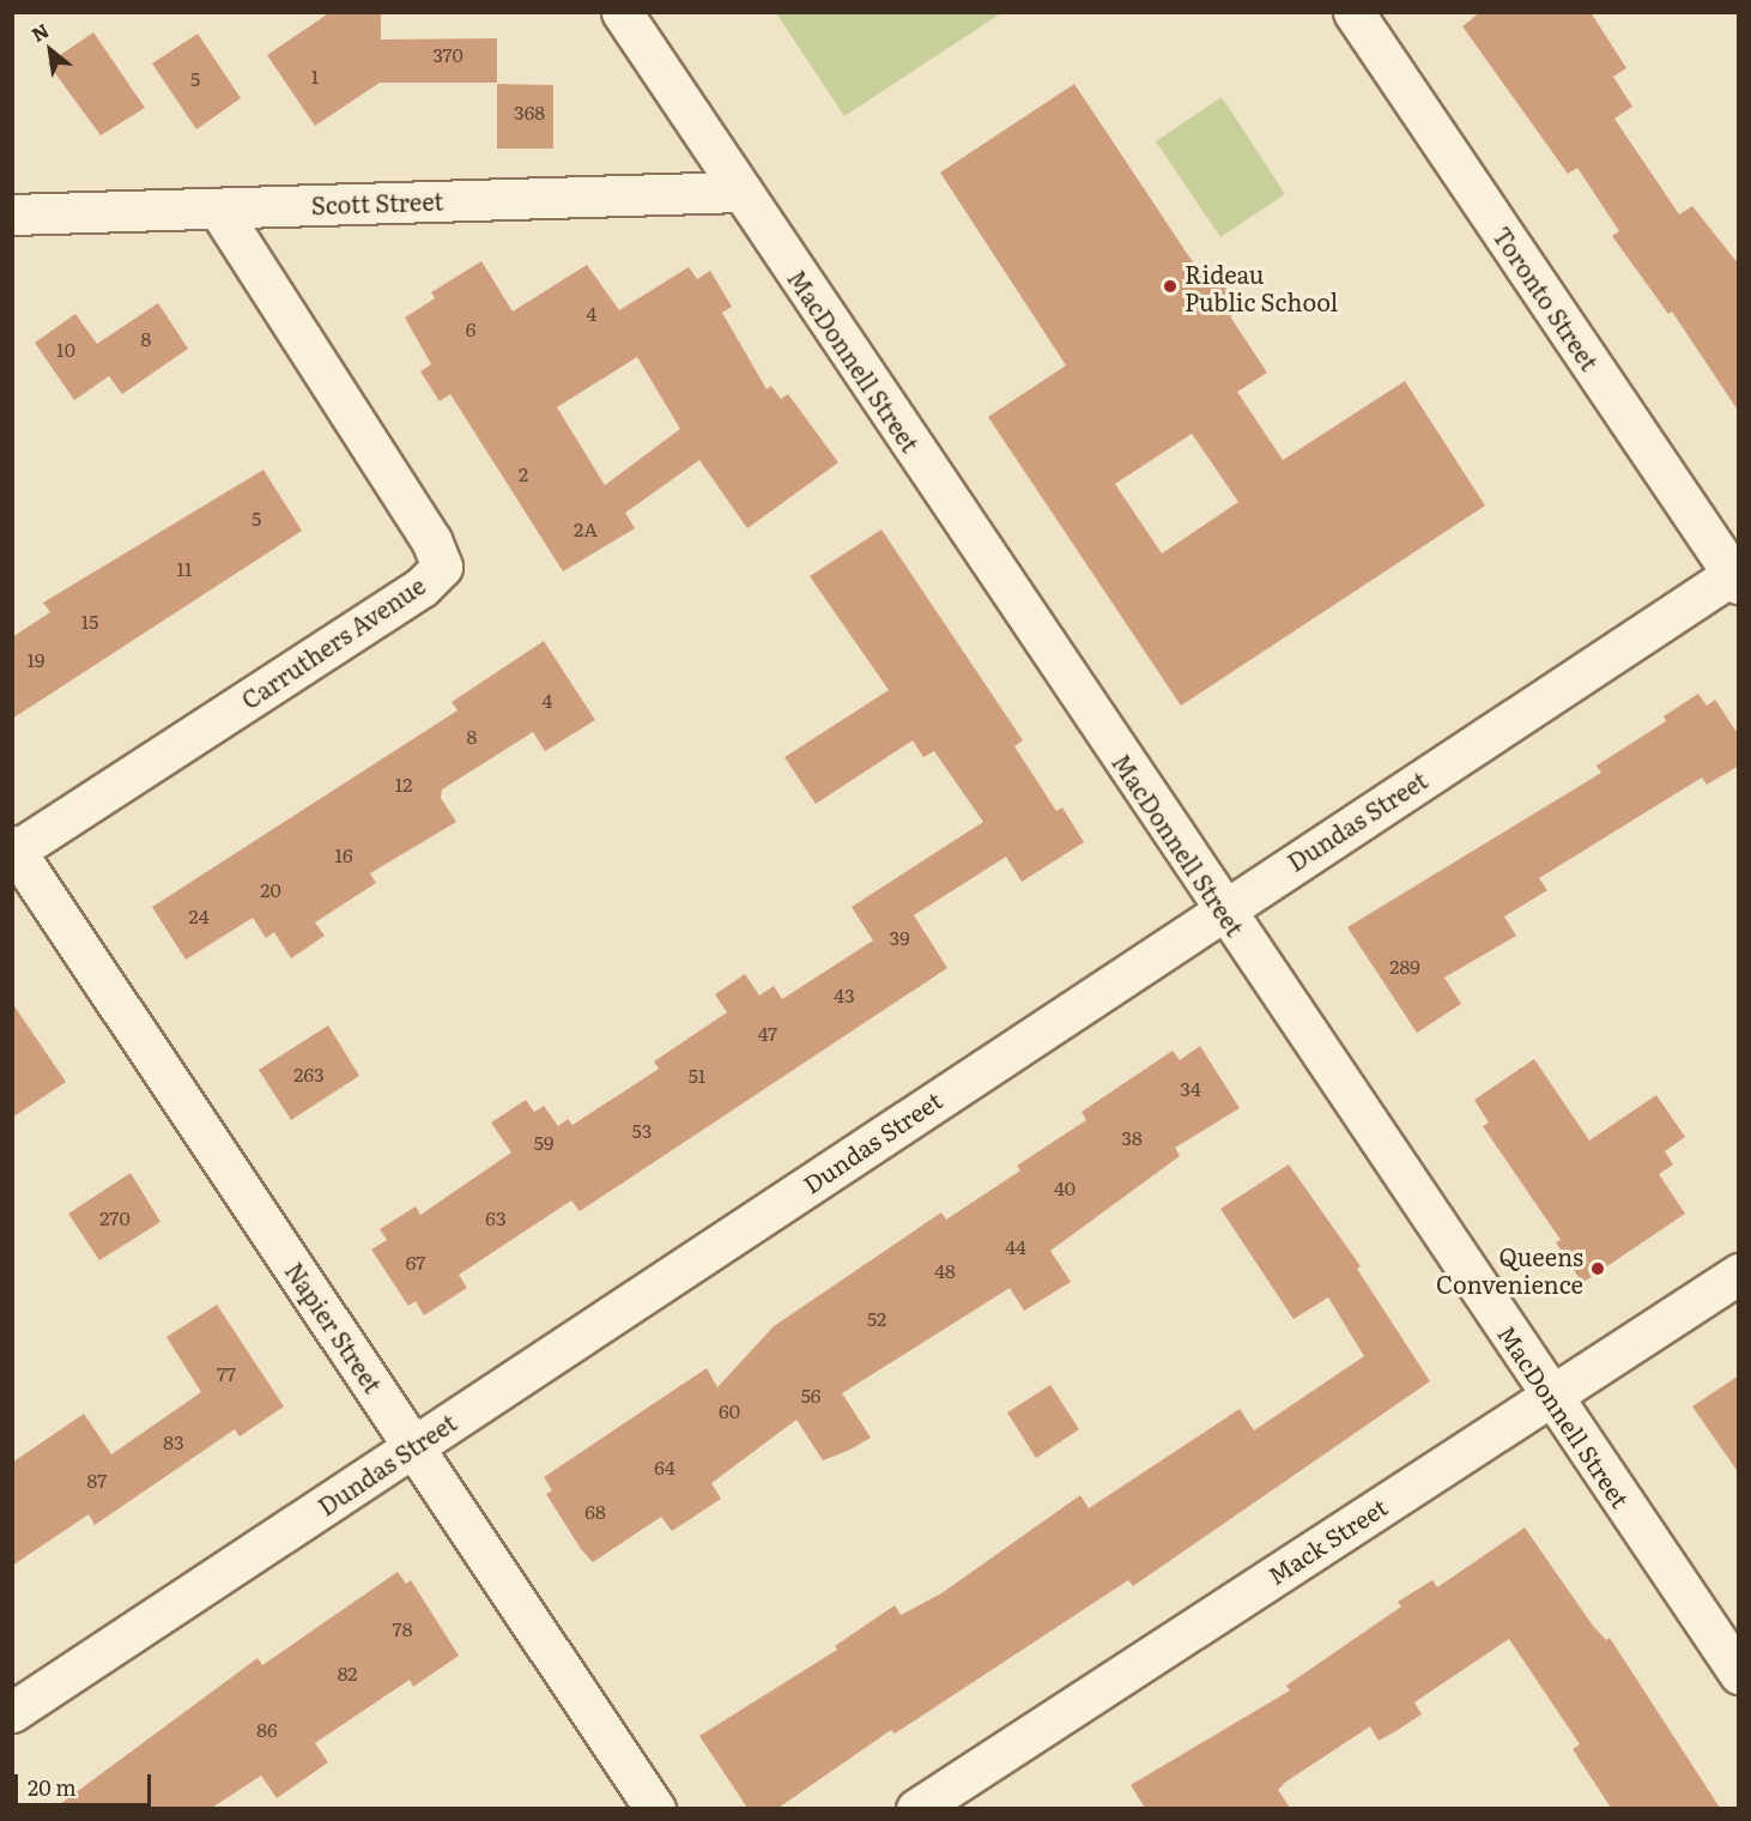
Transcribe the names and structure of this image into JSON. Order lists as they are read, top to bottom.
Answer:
{
  "streets": {
    "street": [
      "Scott Street",
      "Toronto Street",
      "MacDonnell Street",
      "Carruthers Avenue",
      "Dundas Street",
      "Napier Street",
      "Mack Street"
    ]
  },
  "crossings": [
    ["Scott Street", "MacDonnell Street"],
    ["Scott Street", "Carruthers Avenue"],
    ["Toronto Street", "Dundas Street"],
    ["MacDonnell Street", "Dundas Street"],
    ["MacDonnell Street", "Mack Street"],
    ["Carruthers Avenue", "Napier Street"],
    ["Dundas Street", "Napier Street"]
  ],
  "places": ["Rideau Public School", "Queens Convenience"],
  "house_numbers": [
    "370",
    "1",
    "5",
    "368",
    "4",
    "6",
    "8",
    "10",
    "2",
    "5",
    "2A",
    "11",
    "15",
    "19",
    "4",
    "8",
    "12",
    "16",
    "20",
    "24",
    "39",
    "289",
    "43",
    "47",
    "263",
    "51",
    "34",
    "53",
    "38",
    "59",
    "40",
    "270",
    "63",
    "44",
    "67",
    "48",
    "52",
    "77",
    "56",
    "60",
    "83",
    "64",
    "87",
    "68",
    "78",
    "82",
    "86"
  ],
  "scale_bar": "20 m",
  "north": "top left"
}
